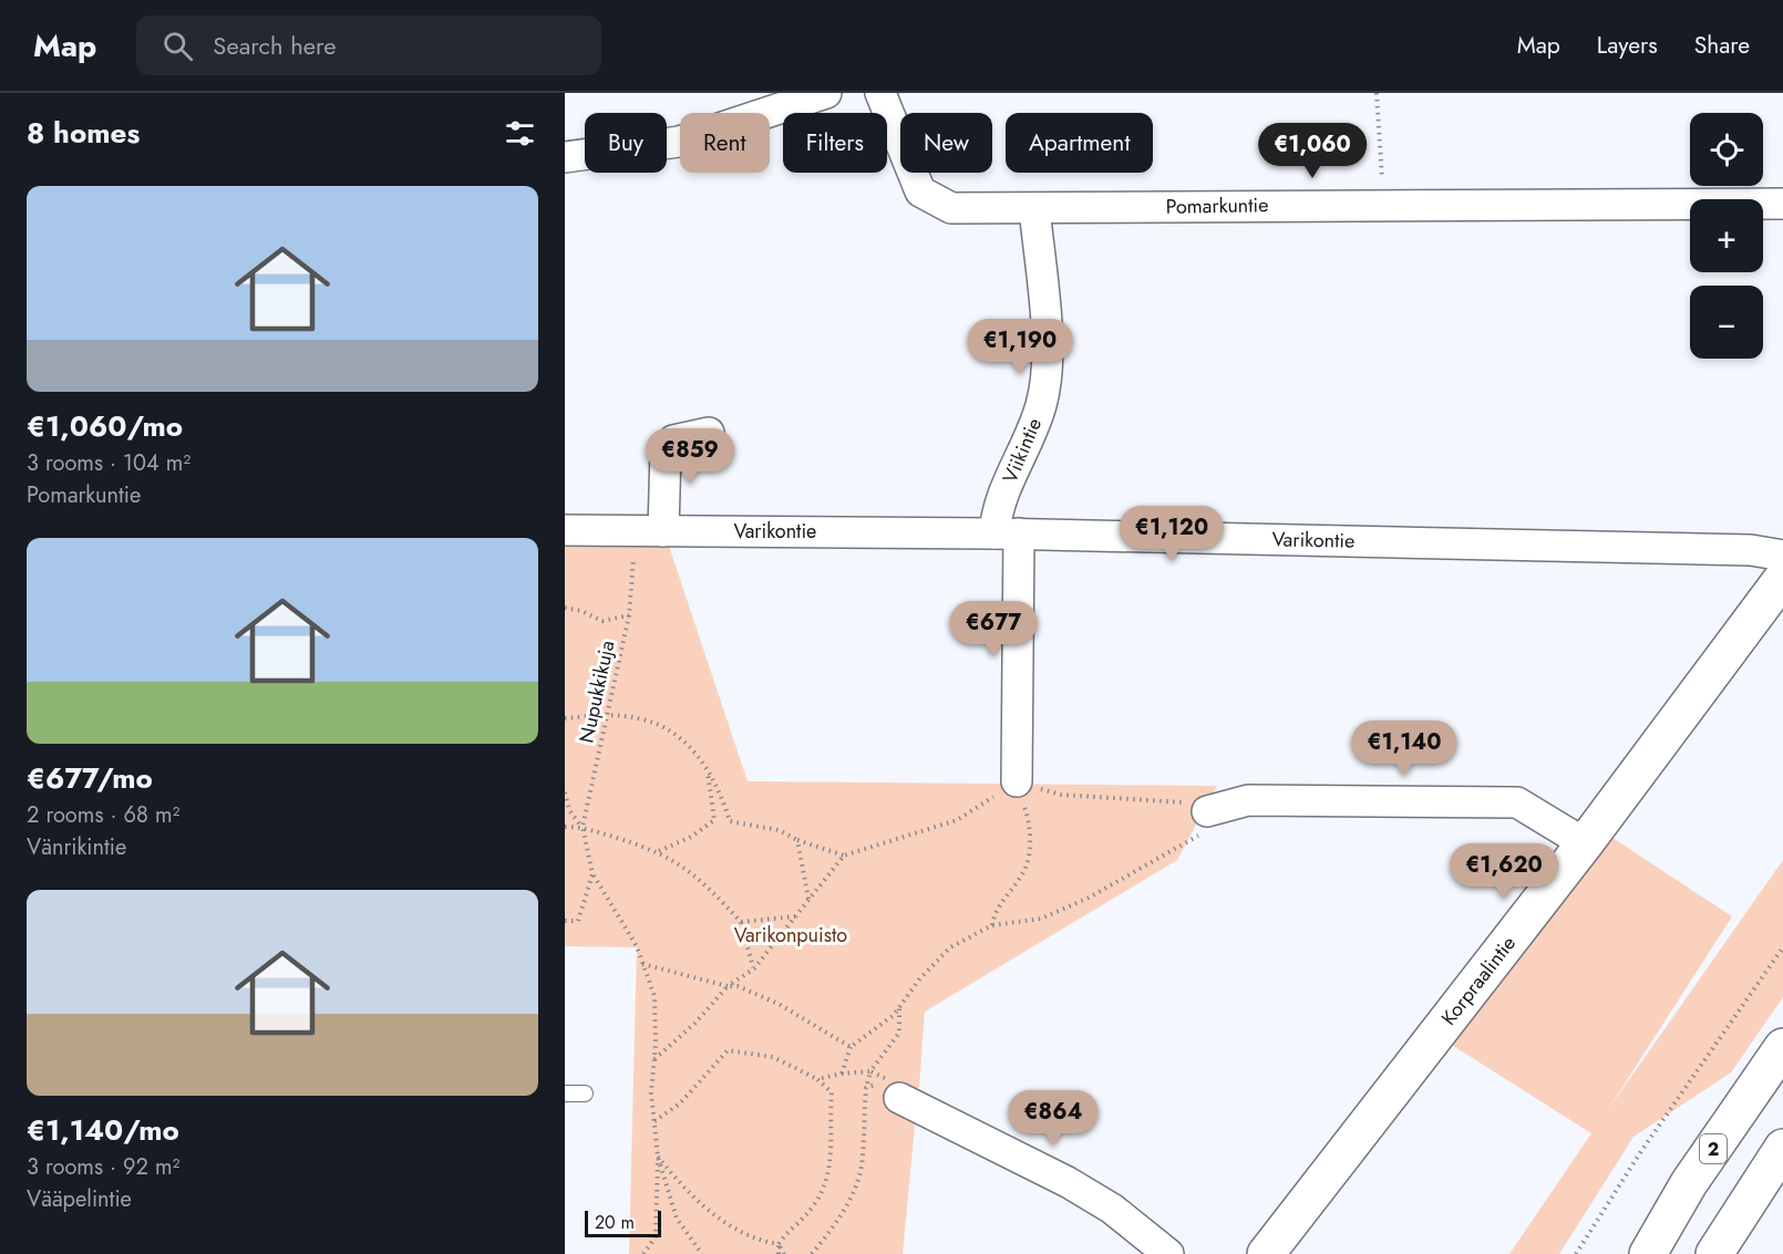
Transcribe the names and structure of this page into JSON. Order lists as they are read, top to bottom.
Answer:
{
  "streets": {
    "main road": ["Korpraalintie", "2"],
    "street": ["Pomarkuntie", "Viikintie", "Varikontie"],
    "path": ["Nupukkikuja"]
  },
  "crossings": [
    ["Pomarkuntie", "Viikintie"],
    ["Viikintie", "Varikontie"],
    ["Varikontie", "Nupukkikuja"]
  ],
  "parks": ["Varikonpuisto"],
  "scale_bar": "20 m",
  "page": {
    "header": "Map",
    "search": "Search here",
    "nav": ["Map", "Layers", "Share"],
    "heading": "8 homes",
    "map_buttons": ["+", "−"],
    "chip": [
      "Buy",
      "Rent",
      "Filters",
      "New",
      "Apartment"
    ],
    "price": [
      "€1,060",
      "€1,190",
      "€859",
      "€1,120",
      "€677",
      "€1,140",
      "€1,620",
      "€864"
    ],
    "list": [
      {
        "name": "€1,060/mo",
        "note": "3 rooms · 104 m² · Pomarkuntie"
      },
      {
        "name": "€677/mo",
        "note": "2 rooms · 68 m² · Vänrikintie"
      },
      {
        "name": "€1,140/mo",
        "note": "3 rooms · 92 m² · Vääpelintie"
      }
    ],
    "scale": "20 m"
  }
}
